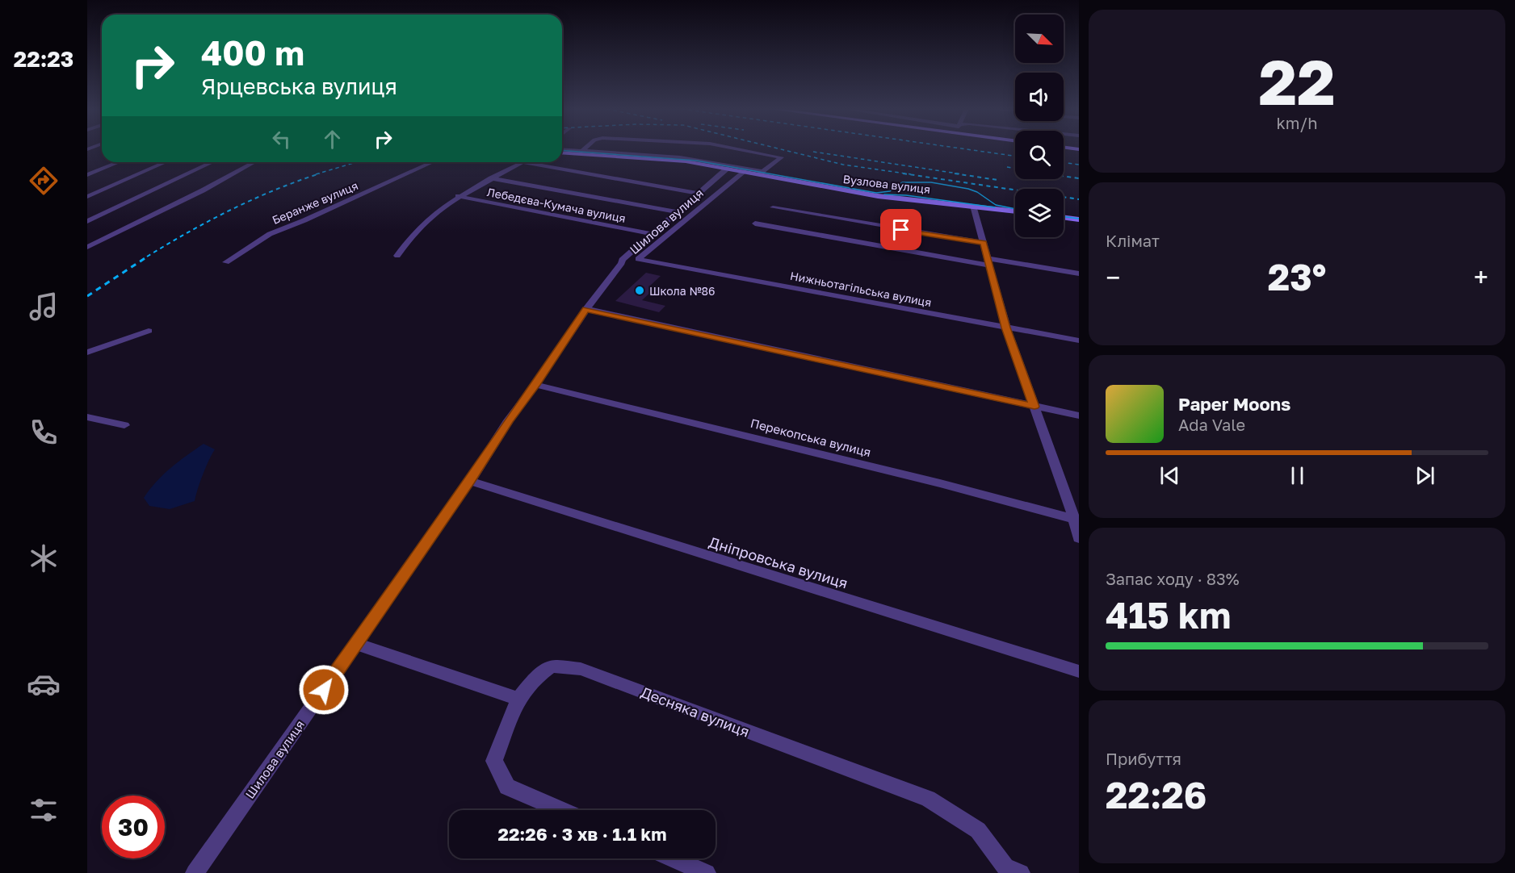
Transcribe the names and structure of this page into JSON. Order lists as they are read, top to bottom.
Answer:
{
  "streets": {
    "street": [
      "Вузлова вулиця",
      "Беранже вулиця",
      "Лебедєва-Кумача вулиця",
      "Шилова вулиця",
      "Нижньотагільська вулиця",
      "Перекопська вулиця",
      "Дніпровська вулиця",
      "Десняка вулиця"
    ]
  },
  "crossings": [
    ["Вузлова вулиця", "Шилова вулиця"],
    ["Лебедєва-Кумача вулиця", "Шилова вулиця"],
    ["Шилова вулиця", "Нижньотагільська вулиця"],
    ["Шилова вулиця", "Перекопська вулиця"],
    ["Шилова вулиця", "Дніпровська вулиця"]
  ],
  "places": ["Школа №86"],
  "north": "bottom right",
  "page": {
    "tabs": "22:23",
    "tile": [
      ["22", "km/h"],
      "Клімат",
      ["Запас ходу · 83%", "415 km"],
      ["Прибуття", "22:26"]
    ],
    "turn": ["400 m", "Ярцевська вулиця"],
    "heat": ["−", "23°", "+"],
    "song": ["Paper Moons", "Ada Vale"],
    "limit": "30",
    "trip": "22:26 · 3 хв · 1.1 km"
  }
}
